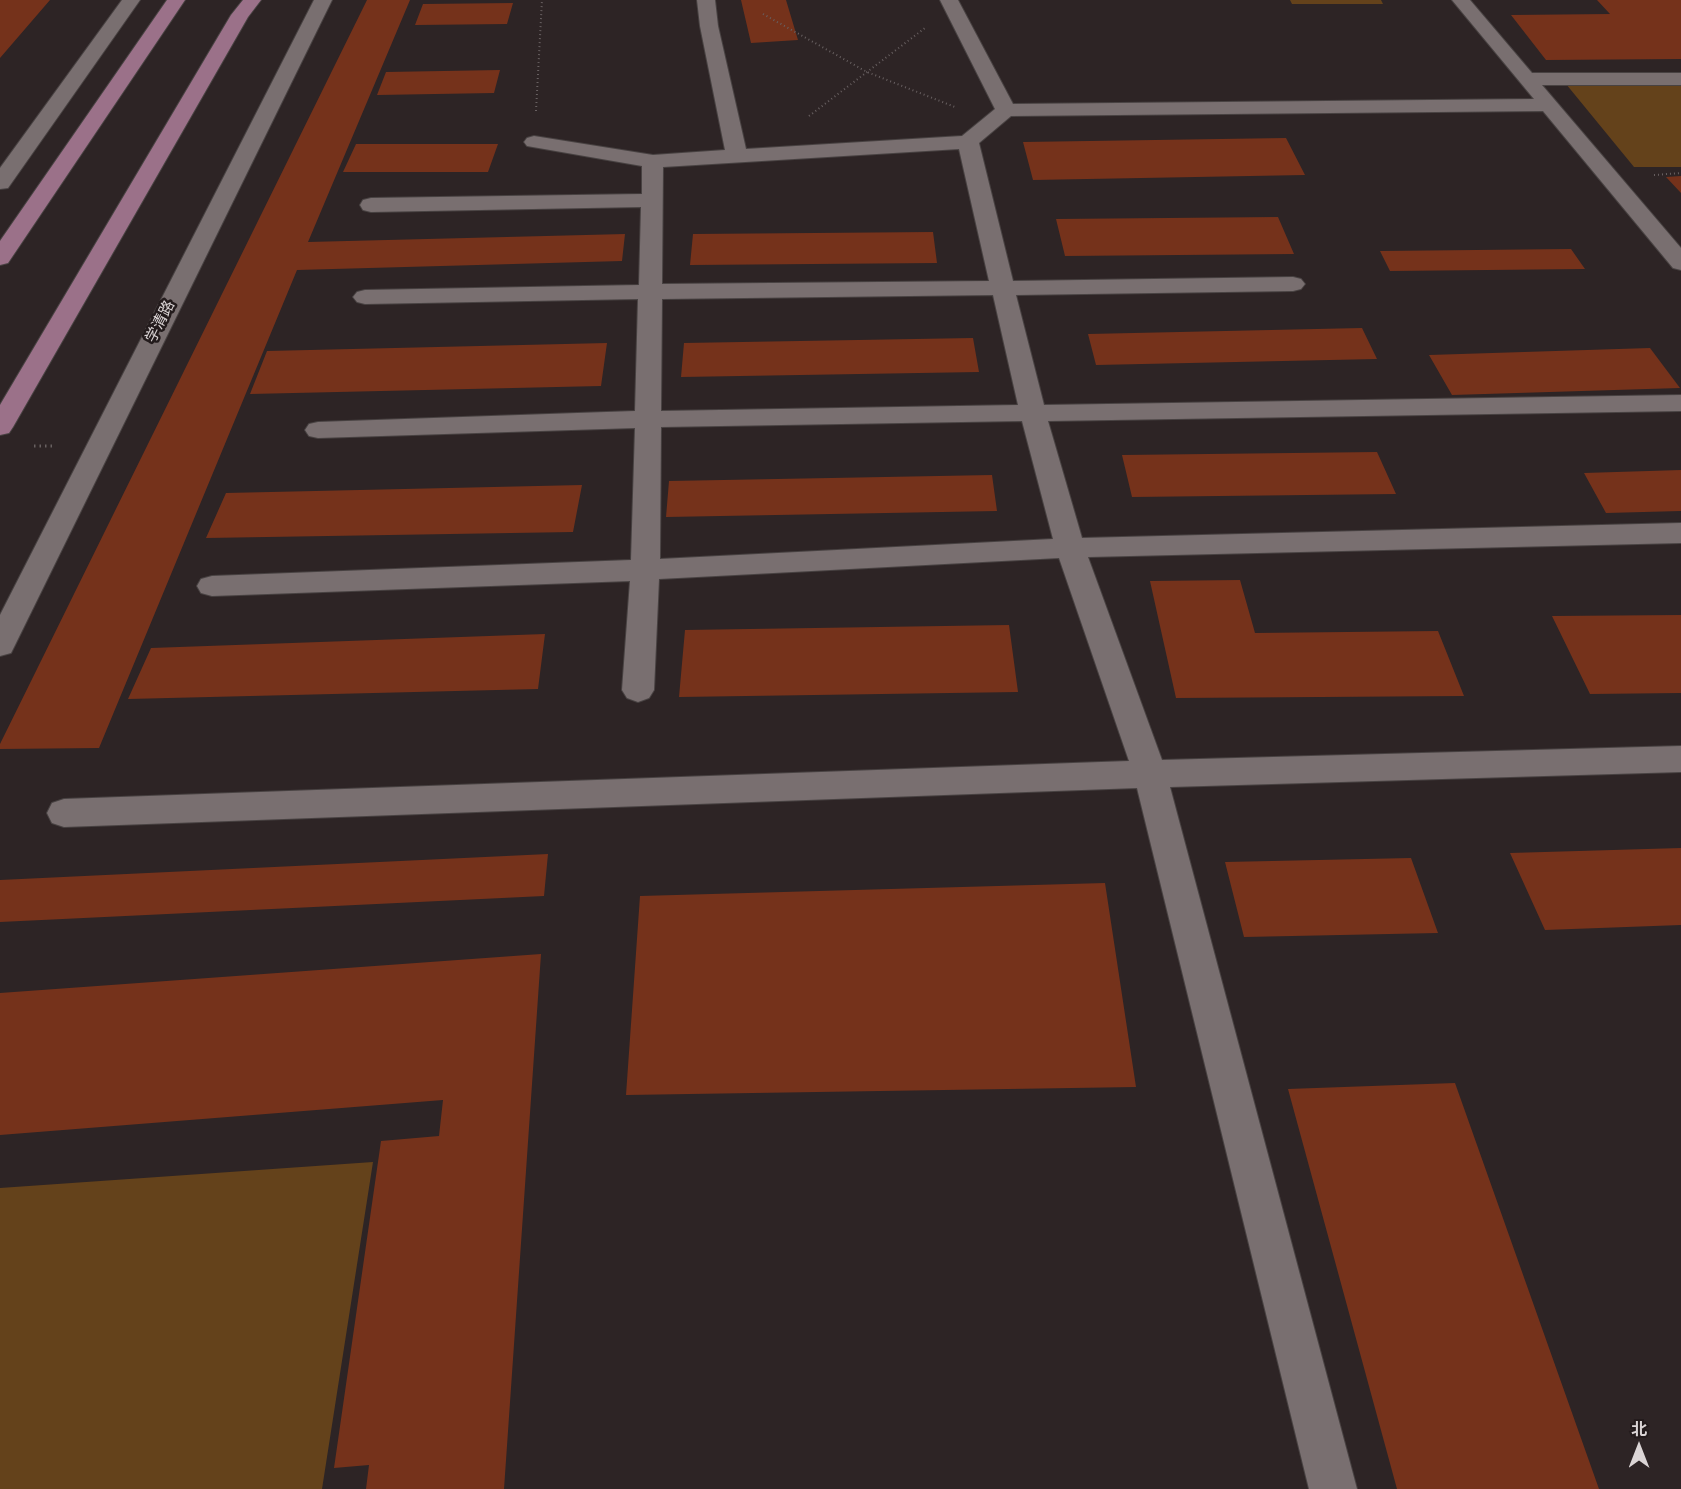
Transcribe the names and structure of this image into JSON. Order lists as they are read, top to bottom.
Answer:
{
  "streets": {
    "street": ["学清路"]
  },
  "north": "top"
}
